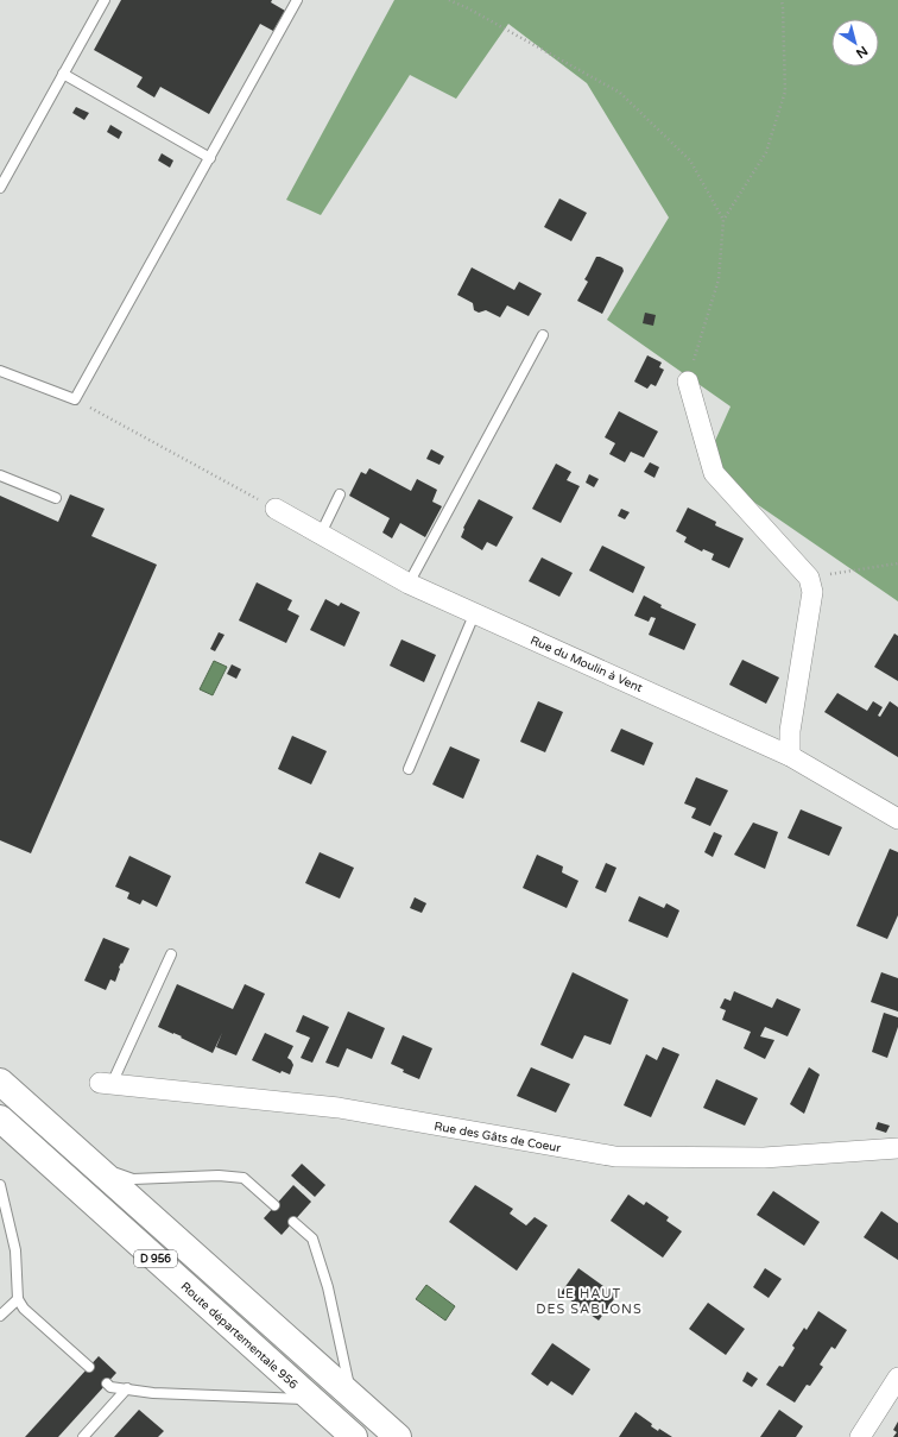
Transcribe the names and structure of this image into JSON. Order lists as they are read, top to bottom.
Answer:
{
  "streets": {
    "highway": ["D 956", "Route départementale 956"],
    "street": ["Rue du Moulin à Vent", "Rue des Gâts de Coeur"]
  },
  "crossings": [
    ["D 956", "Route départementale 956"]
  ],
  "districts": ["LE HAUT DES SABLONS"],
  "north": "bottom right"
}
